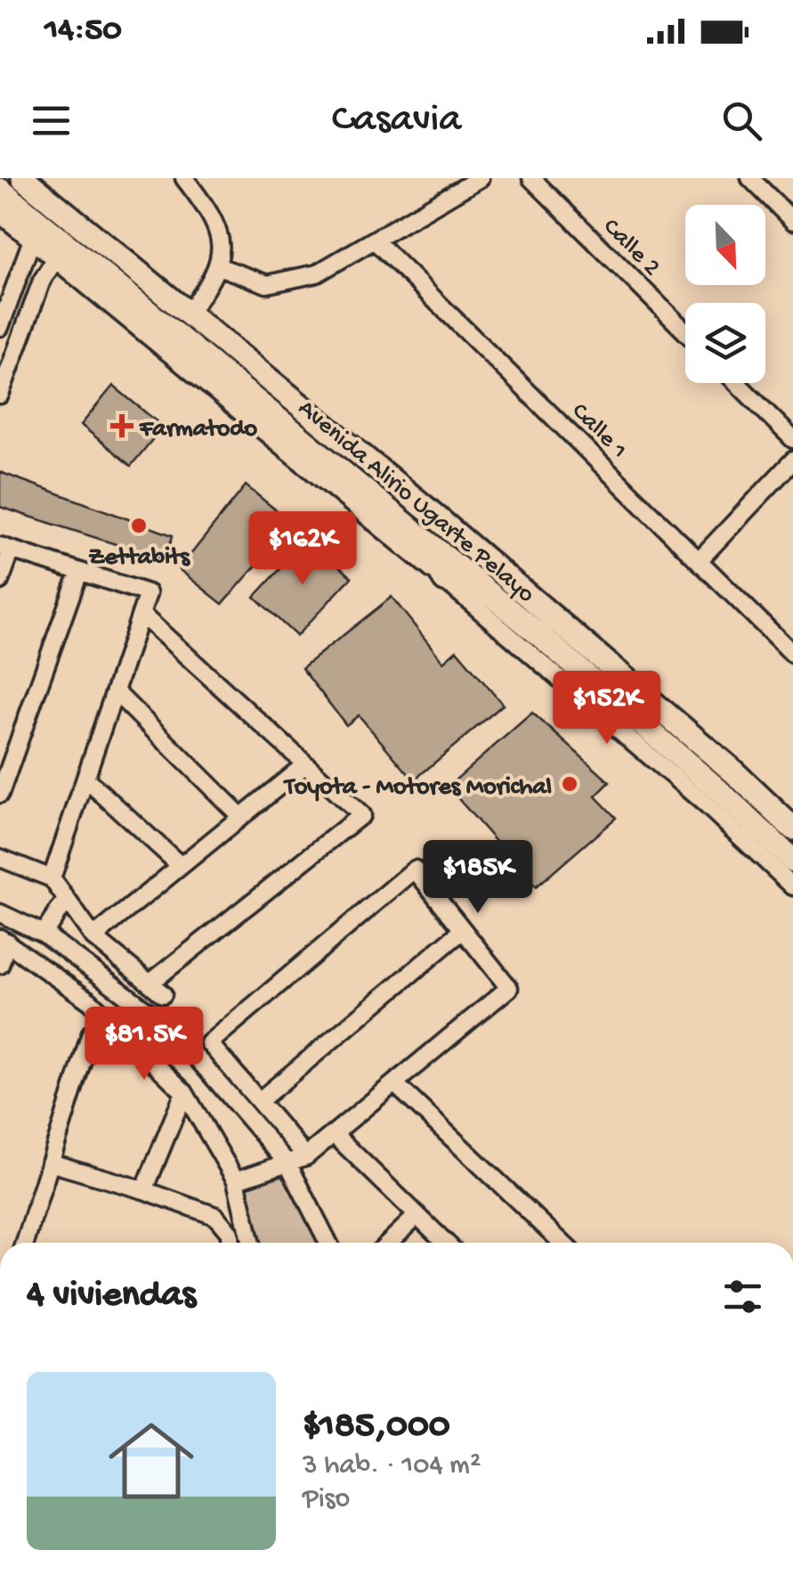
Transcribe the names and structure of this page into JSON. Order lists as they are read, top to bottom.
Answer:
{
  "streets": {
    "highway": ["Avenida Alirio Ugarte Pelayo"],
    "street": ["Calle 2", "Calle 1"]
  },
  "places": {
    "health": ["Farmatodo"],
    "other": ["Zettabits", "Toyota - Motores Morichal"]
  },
  "north": "bottom right",
  "page": {
    "status": "14:50",
    "header": "Casavia",
    "price": [
      "$162K",
      "$152K",
      "$185K",
      "$81.5K"
    ],
    "heading": "4 viviendas",
    "list": [
      {
        "name": "$185,000",
        "note": "3 hab. · 104 m² · Piso"
      }
    ]
  }
}
